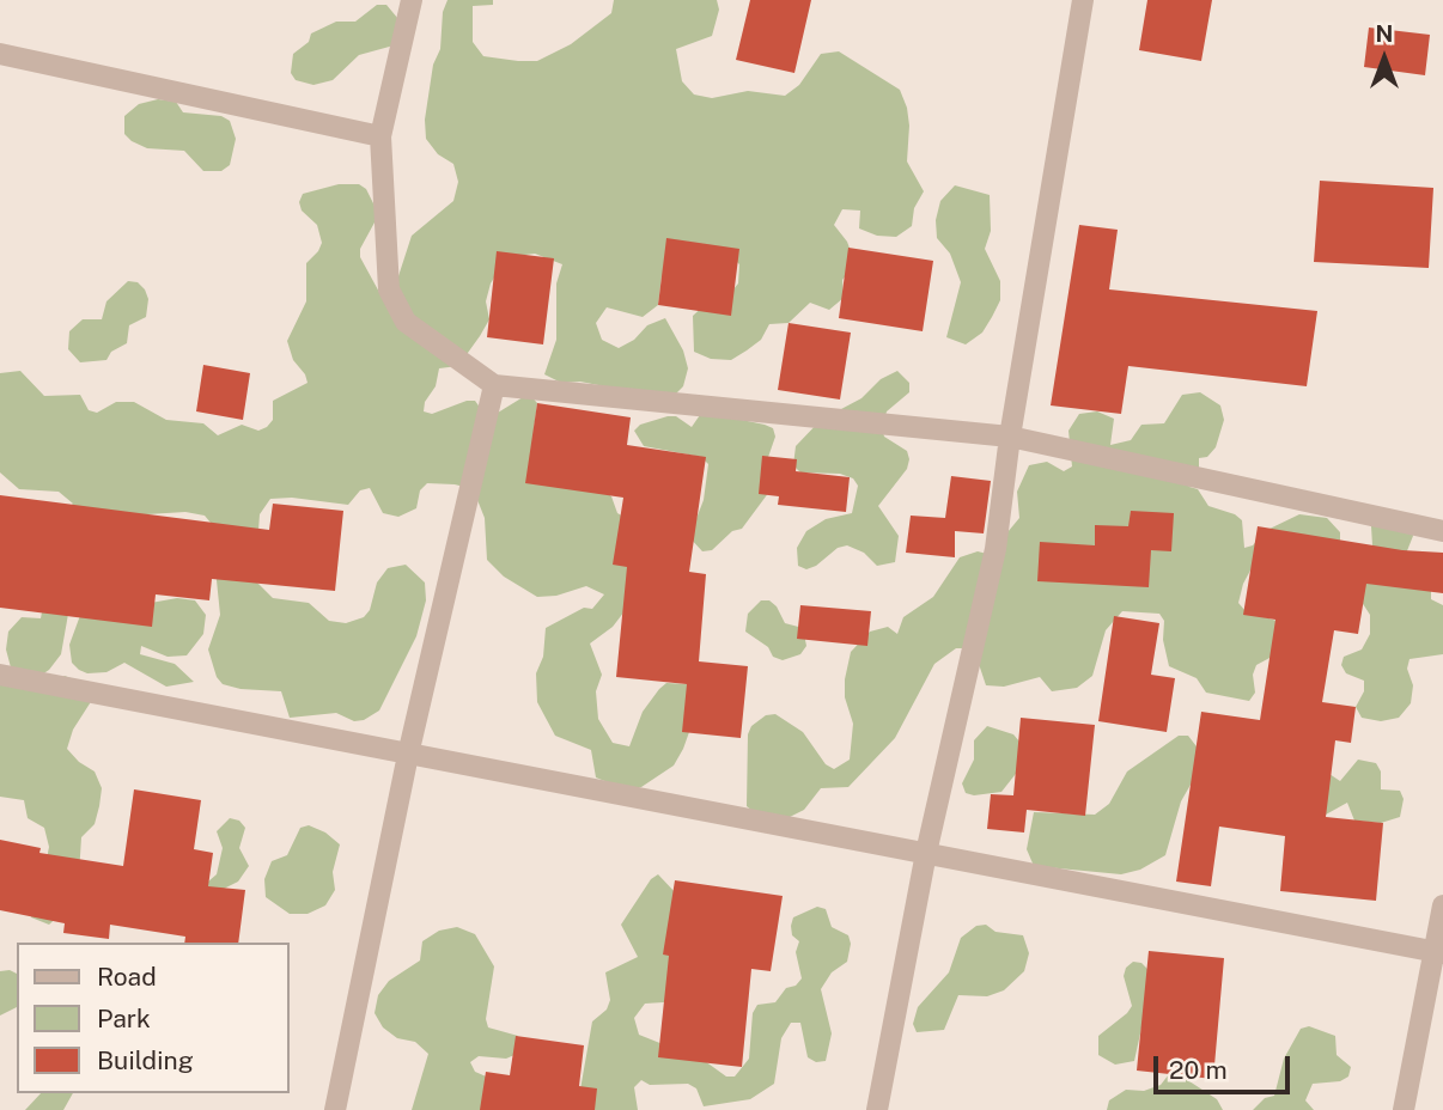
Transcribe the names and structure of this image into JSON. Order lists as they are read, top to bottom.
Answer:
{
  "legend": ["Road", "Park", "Building"],
  "scale_bar": "20 m",
  "north": "top"
}
